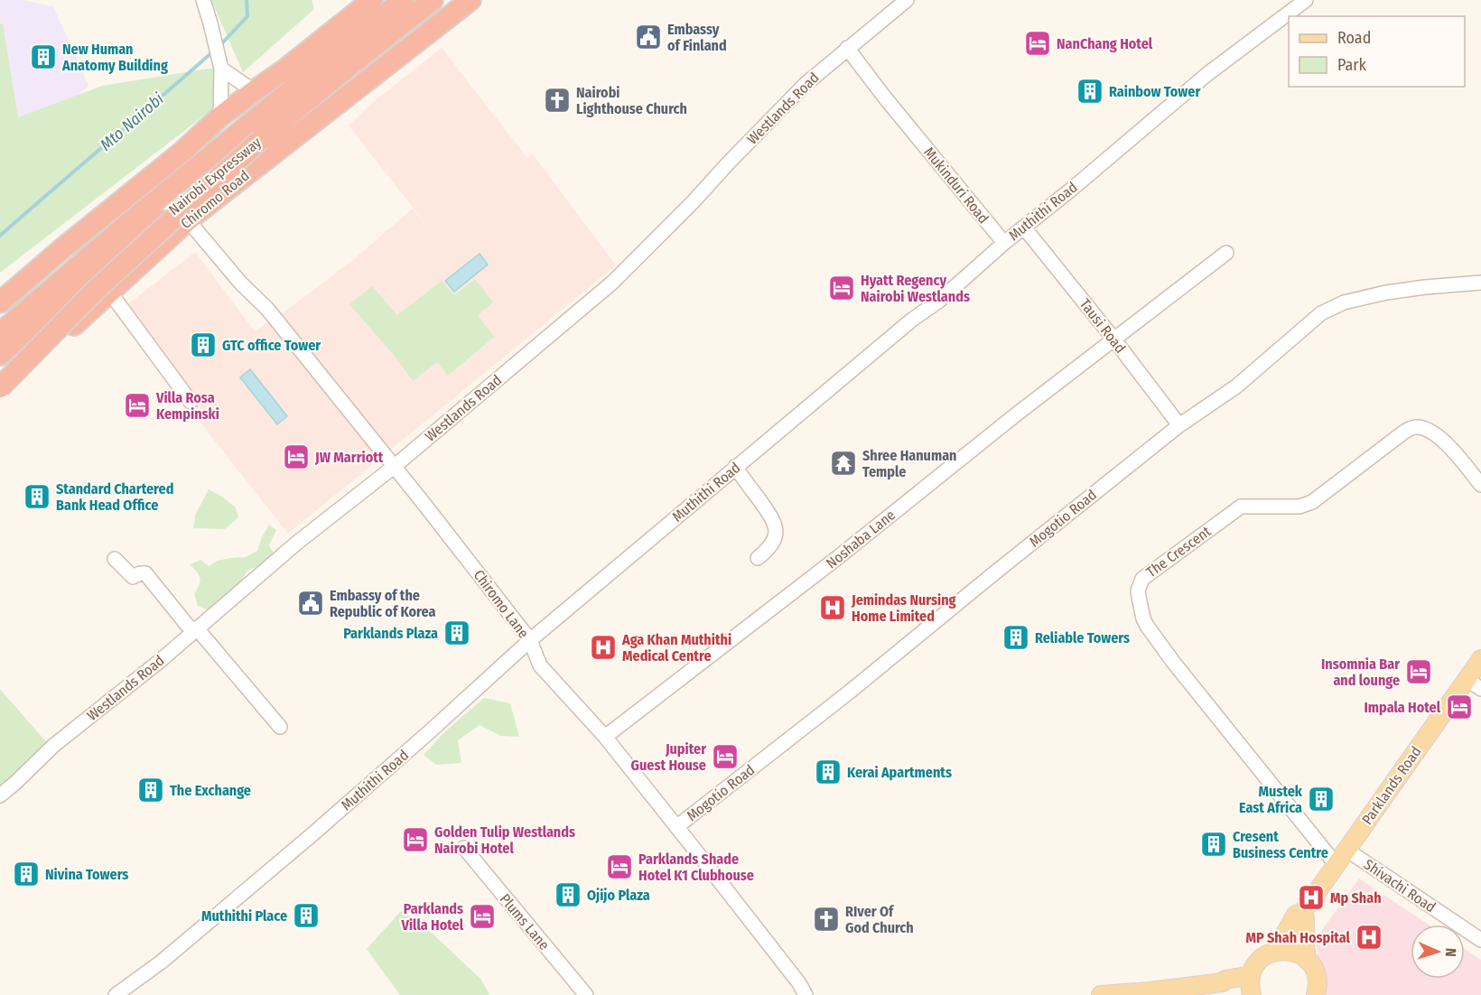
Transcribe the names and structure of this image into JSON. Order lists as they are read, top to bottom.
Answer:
{
  "streets": {
    "highway": ["Nairobi Expressway", "Chiromo Road"],
    "main road": ["Parklands Road"],
    "street": [
      "Westlands Road",
      "Mukinduri Road",
      "Muthithi Road",
      "Tausi Road",
      "Mogotio Road",
      "Noshaba Lane",
      "The Crescent",
      "Chiromo Lane",
      "Shivachi Road",
      "Plums Lane"
    ]
  },
  "crossings": [
    ["Westlands Road", "Mukinduri Road"],
    ["Westlands Road", "Chiromo Lane"],
    ["Mukinduri Road", "Muthithi Road"],
    ["Chiromo Road", "Chiromo Lane"],
    ["Muthithi Road", "Tausi Road"],
    ["Muthithi Road", "Chiromo Lane"],
    ["Tausi Road", "Mogotio Road"],
    ["Tausi Road", "Noshaba Lane"],
    ["Mogotio Road", "Chiromo Lane"],
    ["Noshaba Lane", "Chiromo Lane"],
    ["The Crescent", "Parklands Road"],
    ["Parklands Road", "Shivachi Road"]
  ],
  "water": ["Mto Nairobi"],
  "places": {
    "public building": ["Embassy of Finland", "Embassy of the Republic of Korea"],
    "hotel": [
      "NanChang Hotel",
      "Hyatt Regency Nairobi Westlands",
      "Villa Rosa Kempinski",
      "JW Marriott",
      "Insomnia Bar and lounge",
      "Impala Hotel",
      "Jupiter Guest House",
      "Golden Tulip Westlands Nairobi Hotel",
      "Parklands Shade Hotel K1 Clubhouse",
      "Parklands Villa Hotel"
    ],
    "building": [
      "New Human Anatomy Building",
      "Rainbow Tower",
      "GTC office Tower",
      "Standard Chartered Bank Head Office",
      "Parklands Plaza",
      "Reliable Towers",
      "Kerai Apartments",
      "The Exchange",
      "Mustek East Africa",
      "Cresent Business Centre",
      "Nivina Towers",
      "Ojijo Plaza",
      "Muthithi Place"
    ],
    "church": ["Nairobi Lighthouse Church", "RIver Of God Church"],
    "temple": ["Shree Hanuman Temple"],
    "hospital": [
      "Jemindas Nursing Home Limited",
      "Aga Khan Muthithi Medical Centre",
      "Mp Shah",
      "MP Shah Hospital"
    ]
  },
  "legend": ["Road", "Park"],
  "north": "right"
}
